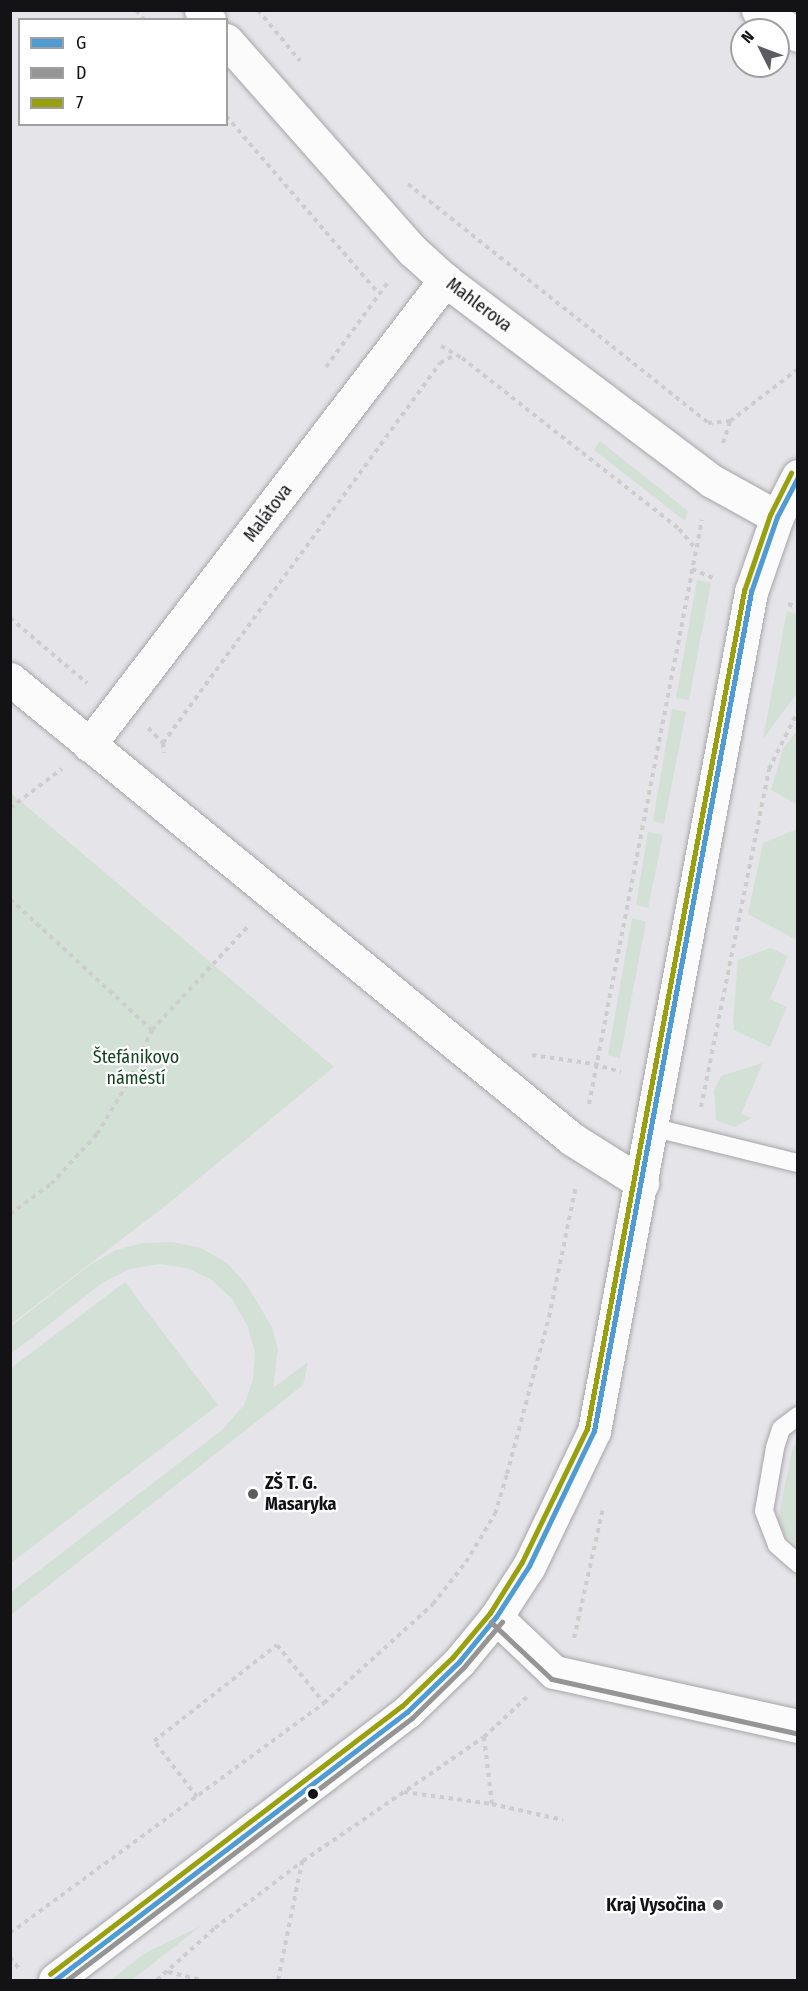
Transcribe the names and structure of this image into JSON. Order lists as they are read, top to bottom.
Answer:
{
  "streets": {
    "street": ["Mahlerova", "Malátova"]
  },
  "crossings": [
    ["Mahlerova", "Malátova"]
  ],
  "parks": ["Štefánikovo náměstí"],
  "places": ["ZŠ T. G. Masaryka", "Kraj Vysočina"],
  "lines": ["transit line 7", "transit line G", "transit line D"],
  "legend": ["G", "D", "7"],
  "north": "top left"
}
